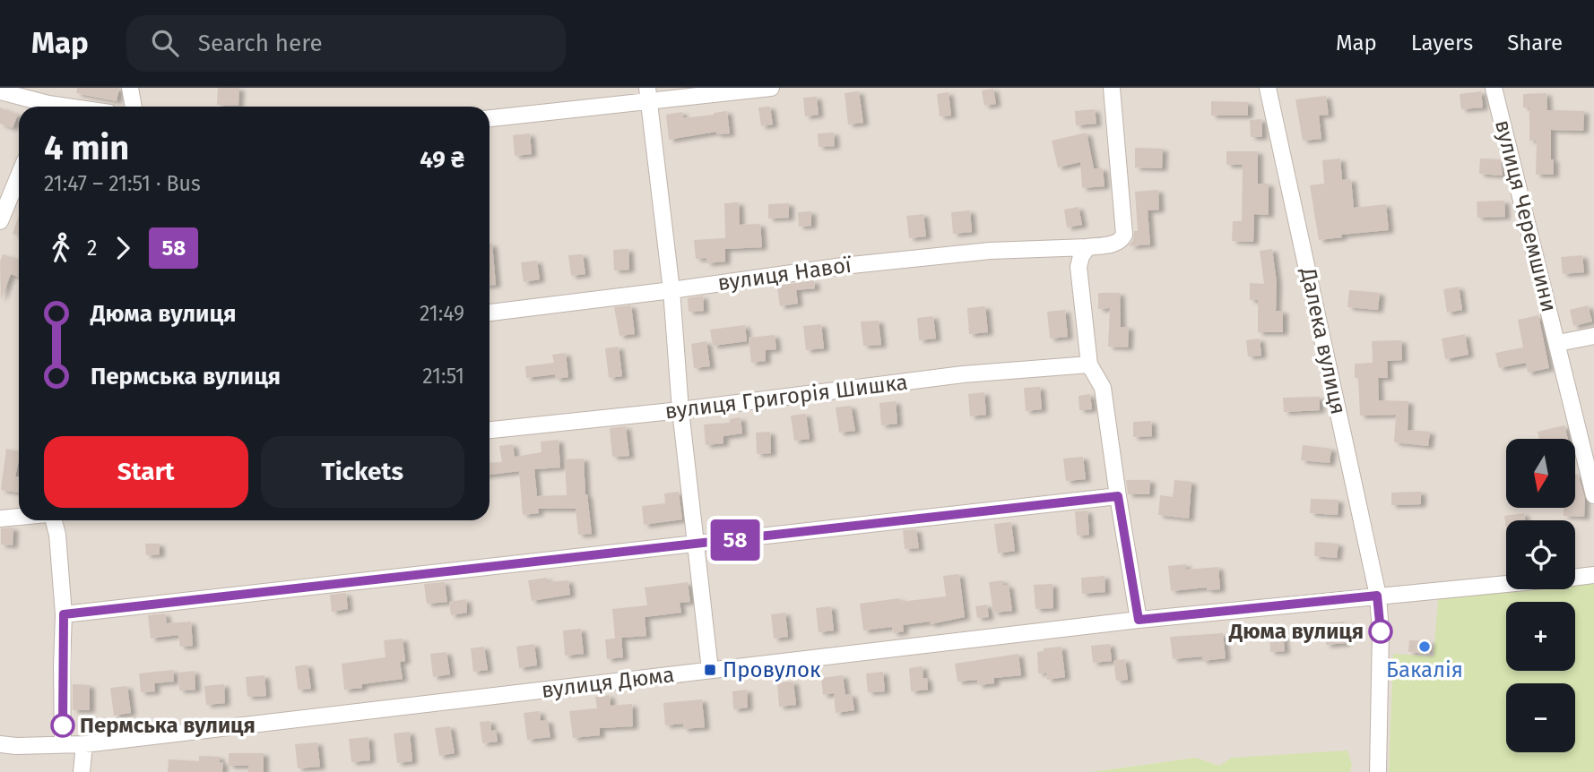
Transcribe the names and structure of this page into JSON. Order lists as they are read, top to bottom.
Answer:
{
  "streets": {
    "street": [
      "вулиця Черемшини",
      "вулиця Навої",
      "Далека вулиця",
      "вулиця Григорія Шишка",
      "вулиця Дюма"
    ]
  },
  "crossings": [
    ["Далека вулиця", "вулиця Дюма"]
  ],
  "places": {
    "other": ["Дюма вулиця", "Бакалія", "Пермська вулиця"],
    "transit": ["Провулок"]
  },
  "lines": ["bus line 58"],
  "north": "bottom",
  "page": {
    "header": "Map",
    "search": "Search here",
    "nav": ["Map", "Layers", "Share"],
    "on_map": "58",
    "heading": ["4 min", "21:47 – 21:51 · Bus", "49 ₴"],
    "legs": ["2", "58"],
    "list": [
      {
        "name": "Дюма вулиця",
        "value": "21:49"
      },
      {
        "name": "Пермська вулиця",
        "value": "21:51"
      }
    ],
    "buttons": ["Start", "Tickets"],
    "map_buttons": ["+", "−"]
  }
}
